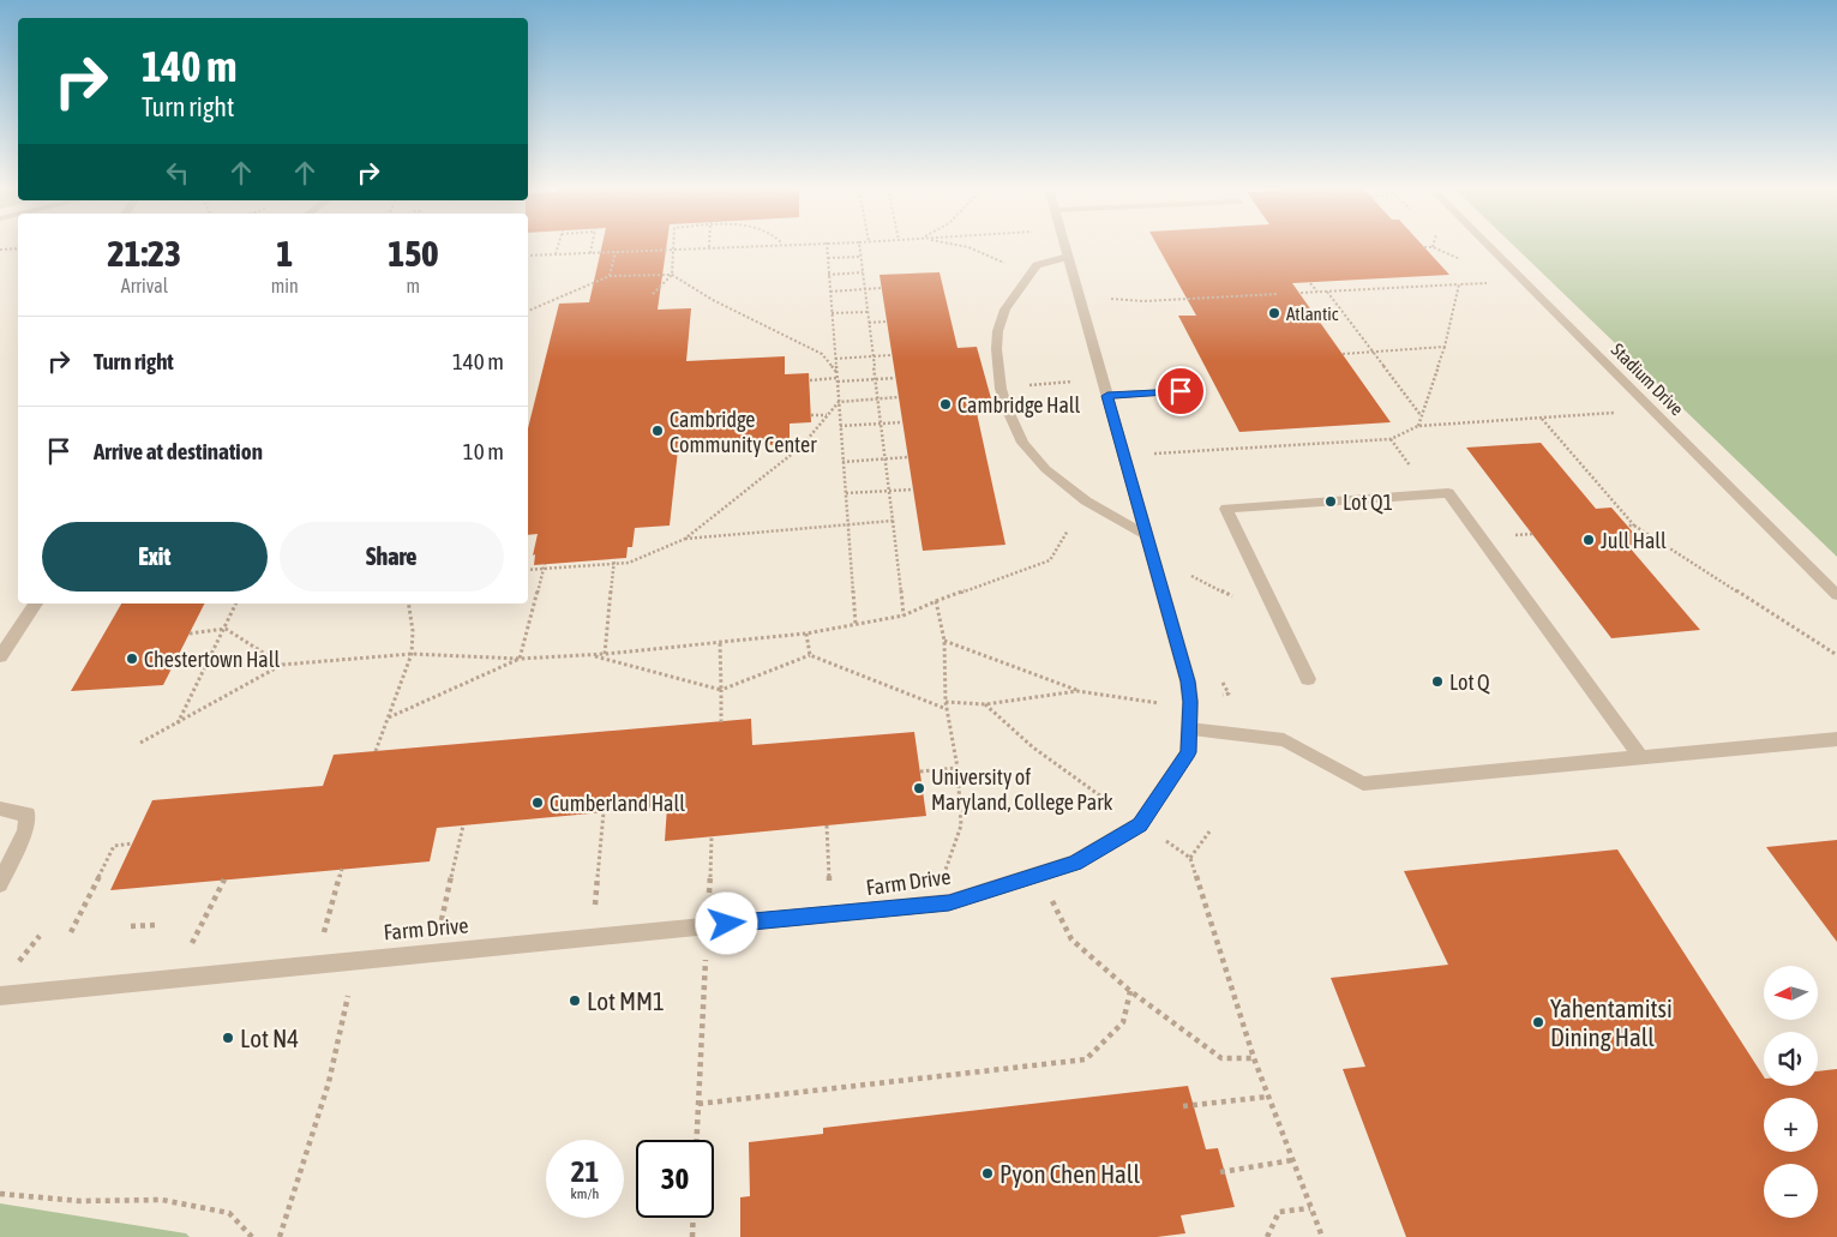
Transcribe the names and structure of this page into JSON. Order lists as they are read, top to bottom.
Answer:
{
  "streets": {
    "street": ["Stadium Drive", "Farm Drive"]
  },
  "places": [
    "Atlantic",
    "Cambridge Hall",
    "Cambridge Community Center",
    "Lot Q1",
    "Jull Hall",
    "Chestertown Hall",
    "Lot Q",
    "University of Maryland, College Park",
    "Cumberland Hall",
    "Lot MM1",
    "Yahentamitsi Dining Hall",
    "Lot N4",
    "Pyon Chen Hall"
  ],
  "north": "left",
  "page": {
    "turn": ["140 m", "Turn right"],
    "eta": [
      "21:23",
      "Arrival",
      "1",
      "min",
      "150",
      "m"
    ],
    "list": [
      {
        "name": "Turn right",
        "value": "140 m"
      },
      {
        "name": "Arrive at destination",
        "value": "10 m"
      }
    ],
    "buttons": ["Exit", "Share"],
    "map_buttons": ["+", "−"],
    "speed": "21 km/h",
    "limit": "30"
  }
}
